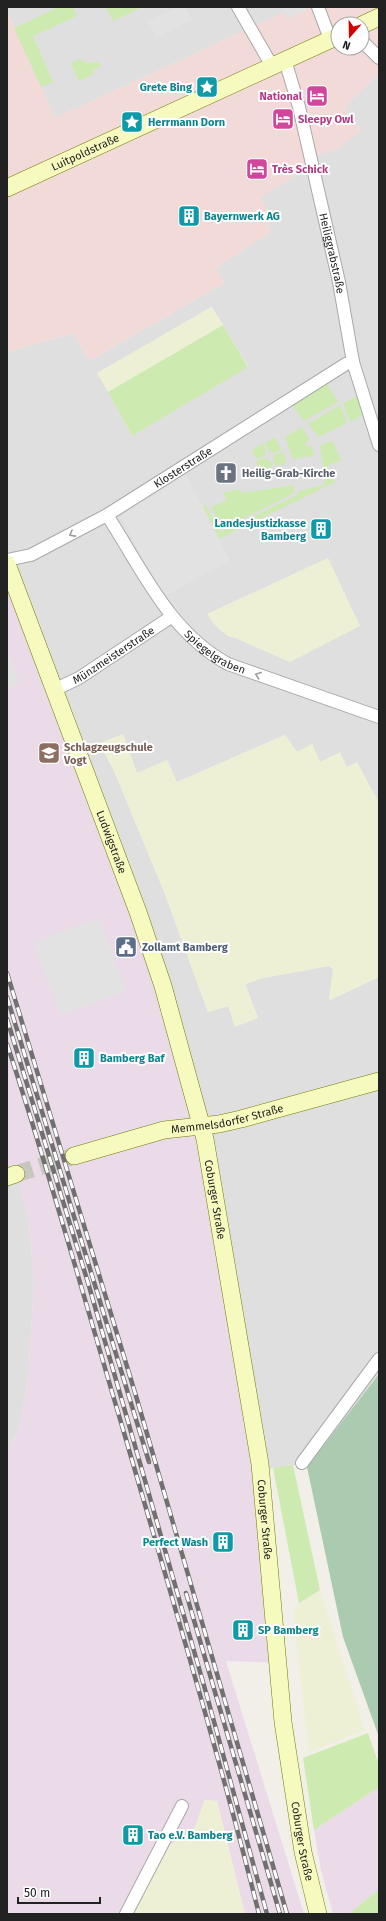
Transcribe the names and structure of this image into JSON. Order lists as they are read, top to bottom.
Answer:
{
  "streets": {
    "street": [
      "Luitpoldstraße",
      "Heiliggrabstraße",
      "Klosterstraße",
      "Spiegelgraben",
      "Münzmeisterstraße",
      "Ludwigstraße",
      "Memmelsdorfer Straße",
      "Coburger Straße"
    ]
  },
  "crossings": [
    ["Luitpoldstraße", "Heiliggrabstraße"],
    ["Heiliggrabstraße", "Klosterstraße"],
    ["Klosterstraße", "Spiegelgraben"],
    ["Spiegelgraben", "Münzmeisterstraße"],
    ["Münzmeisterstraße", "Ludwigstraße"],
    ["Ludwigstraße", "Memmelsdorfer Straße"],
    ["Ludwigstraße", "Coburger Straße"],
    ["Memmelsdorfer Straße", "Coburger Straße"]
  ],
  "one_way": ["Spiegelgraben"],
  "places": {
    "place": ["Grete Bing", "Herrmann Dorn"],
    "hotel": ["National", "Sleepy Owl", "Très Schick"],
    "building": [
      "Bayernwerk AG",
      "Landesjustizkasse Bamberg",
      "Bamberg Baf",
      "Perfect Wash",
      "SP Bamberg",
      "Tao e.V. Bamberg"
    ],
    "church": ["Heilig-Grab-Kirche"],
    "school or university": ["Schlagzeugschule Vogt"],
    "public building": ["Zollamt Bamberg"]
  },
  "scale_bar": "50 m",
  "north": "bottom"
}
